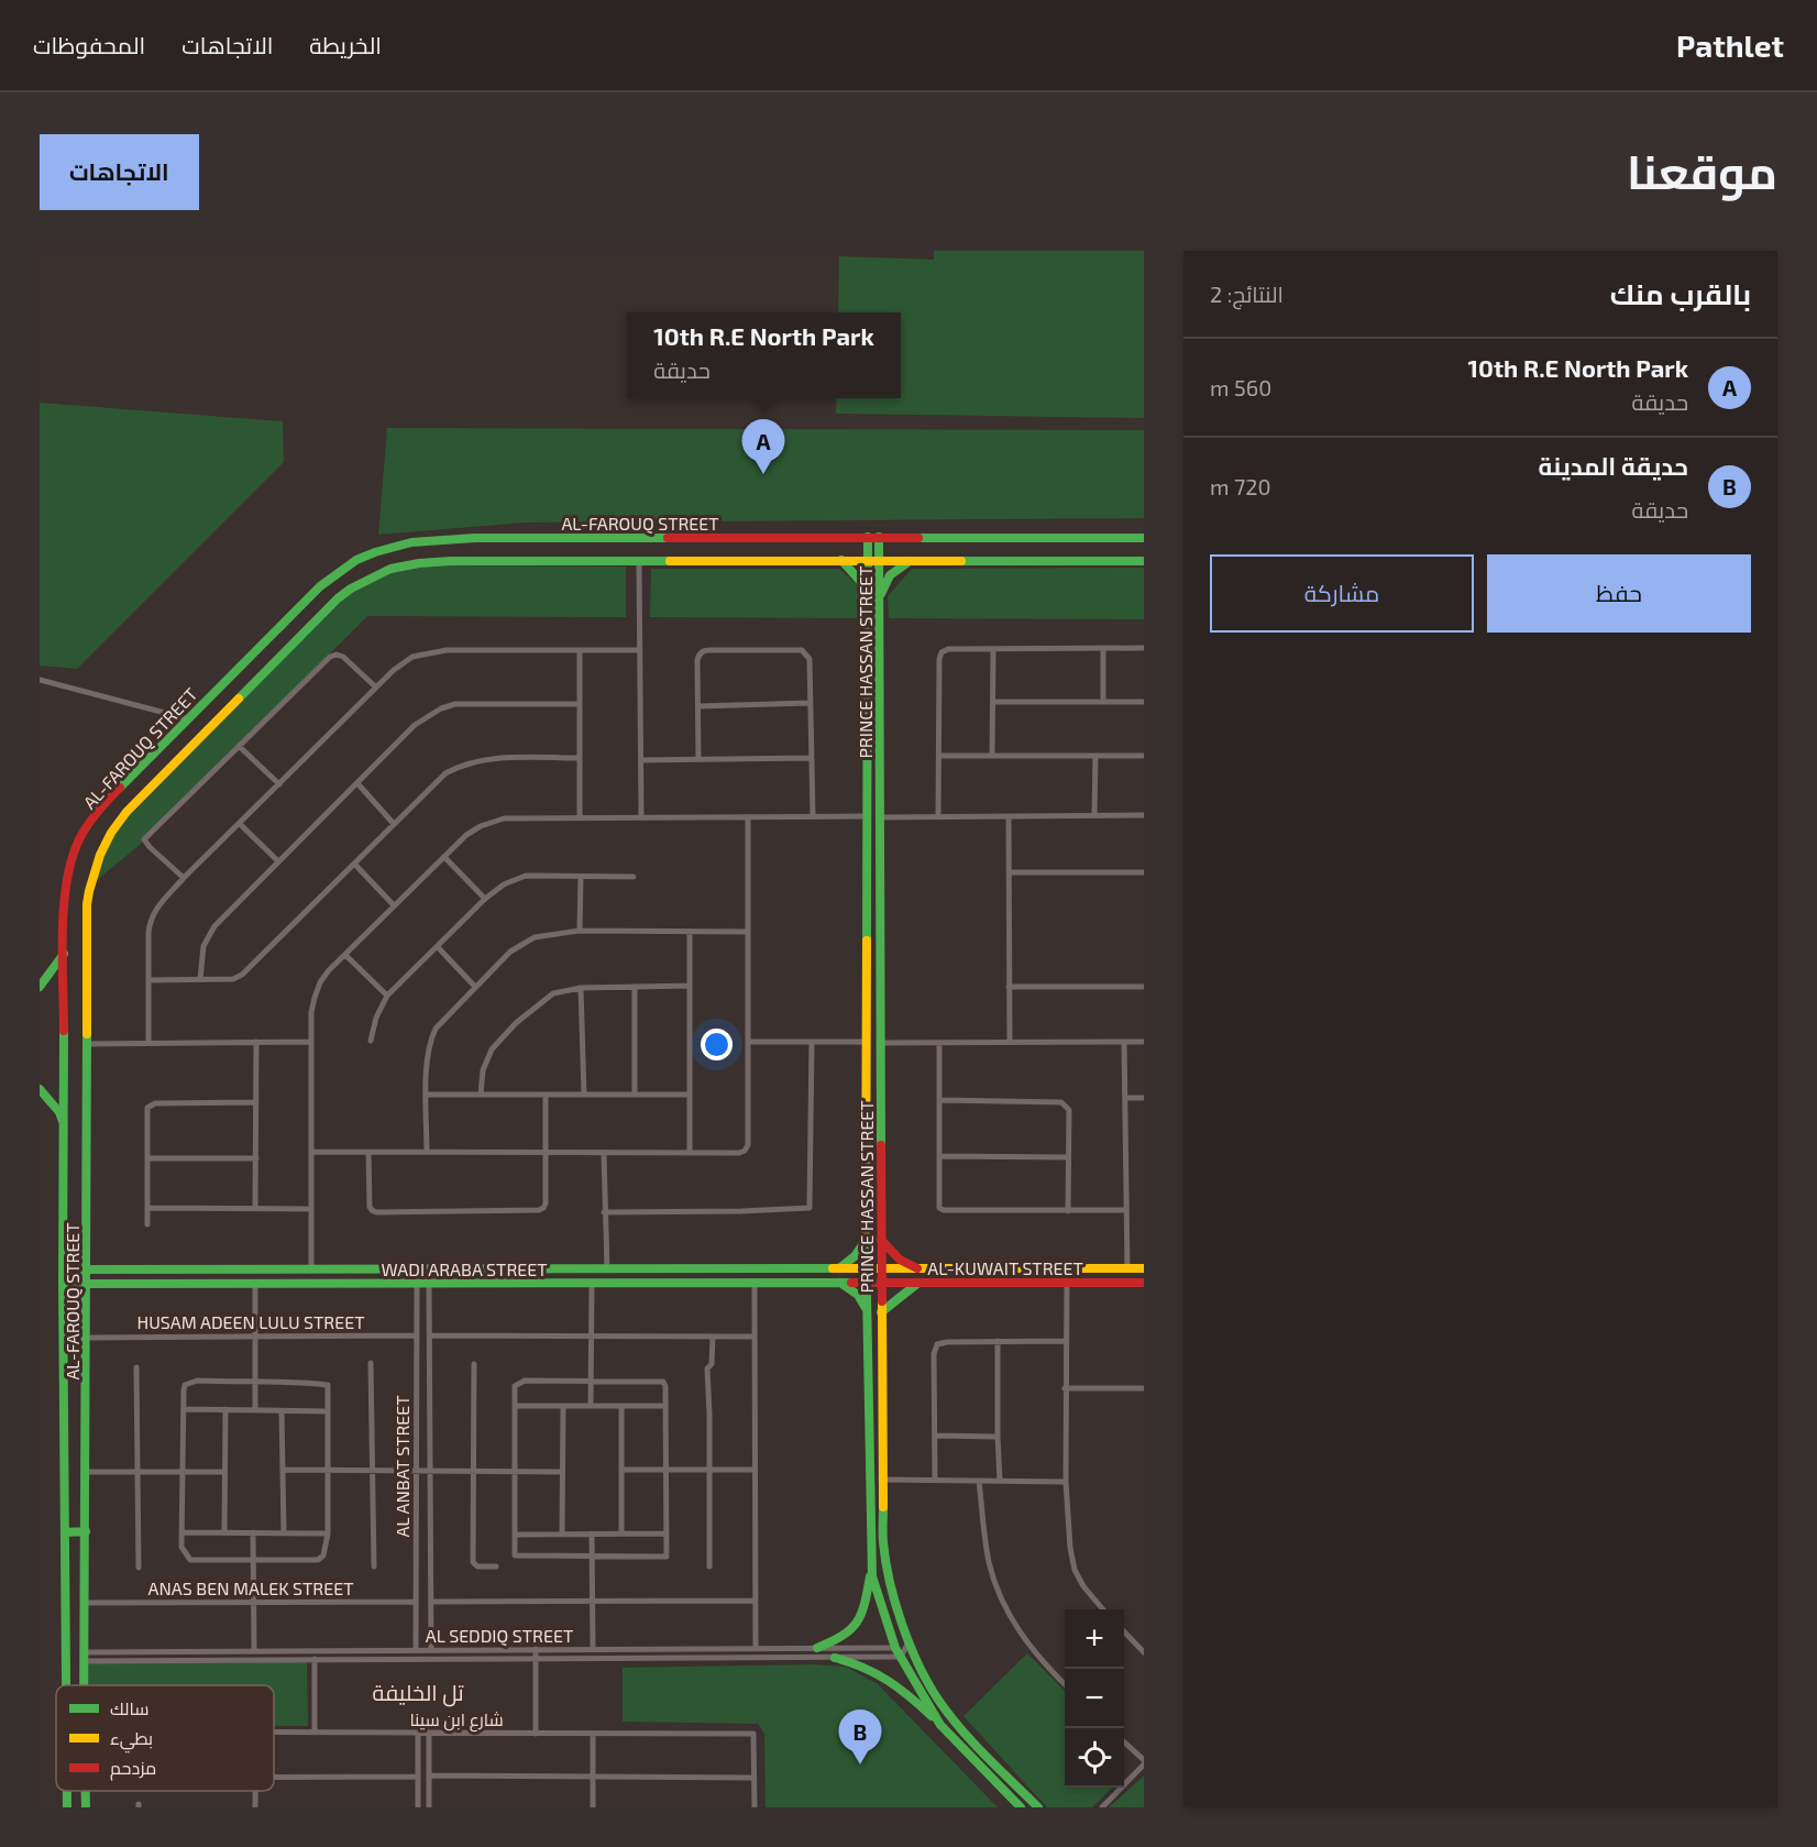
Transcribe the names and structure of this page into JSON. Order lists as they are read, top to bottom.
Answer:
{
  "streets": {
    "main road": [
      "AL-FAROUQ STREET",
      "PRINCE HASSAN STREET",
      "AL-KUWAIT STREET",
      "WADI ARABA STREET"
    ],
    "street": [
      "HUSAM ADEEN LULU STREET",
      "AL ANBAT STREET",
      "ANAS BEN MALEK STREET",
      "AL SEDDIQ STREET",
      "شارع ابن سينا"
    ]
  },
  "crossings": [
    ["AL-FAROUQ STREET", "PRINCE HASSAN STREET"],
    ["AL-FAROUQ STREET", "WADI ARABA STREET"],
    ["AL-FAROUQ STREET", "HUSAM ADEEN LULU STREET"],
    ["AL-FAROUQ STREET", "ANAS BEN MALEK STREET"],
    ["AL-FAROUQ STREET", "AL SEDDIQ STREET"],
    ["PRINCE HASSAN STREET", "AL-KUWAIT STREET"],
    ["PRINCE HASSAN STREET", "WADI ARABA STREET"],
    ["PRINCE HASSAN STREET", "AL SEDDIQ STREET"],
    ["AL-KUWAIT STREET", "WADI ARABA STREET"],
    ["WADI ARABA STREET", "AL ANBAT STREET"],
    ["HUSAM ADEEN LULU STREET", "AL ANBAT STREET"],
    ["AL ANBAT STREET", "ANAS BEN MALEK STREET"],
    ["AL ANBAT STREET", "AL SEDDIQ STREET"]
  ],
  "districts": ["تل الخليفة"],
  "legend": ["سالك", "بطيء", "مزدحم"],
  "page": {
    "header": "Pathlet",
    "nav": ["الخريطة", "الاتجاهات", "المحفوظات"],
    "title": "موقعنا",
    "buttons": [
      "الاتجاهات",
      ["حفظ", "مشاركة"]
    ],
    "heading": ["بالقرب منك", "النتائج: 2"],
    "popup": ["10th R.E North Park", "حديقة"],
    "list": [
      {
        "mark": "A",
        "name": "10th R.E North Park",
        "note": "حديقة",
        "value": "560 m"
      },
      {
        "mark": "B",
        "name": "حديقة المدينة",
        "note": "حديقة",
        "value": "720 m"
      }
    ],
    "pins": ["A", "B"],
    "map_buttons": ["+", "−"]
  }
}
